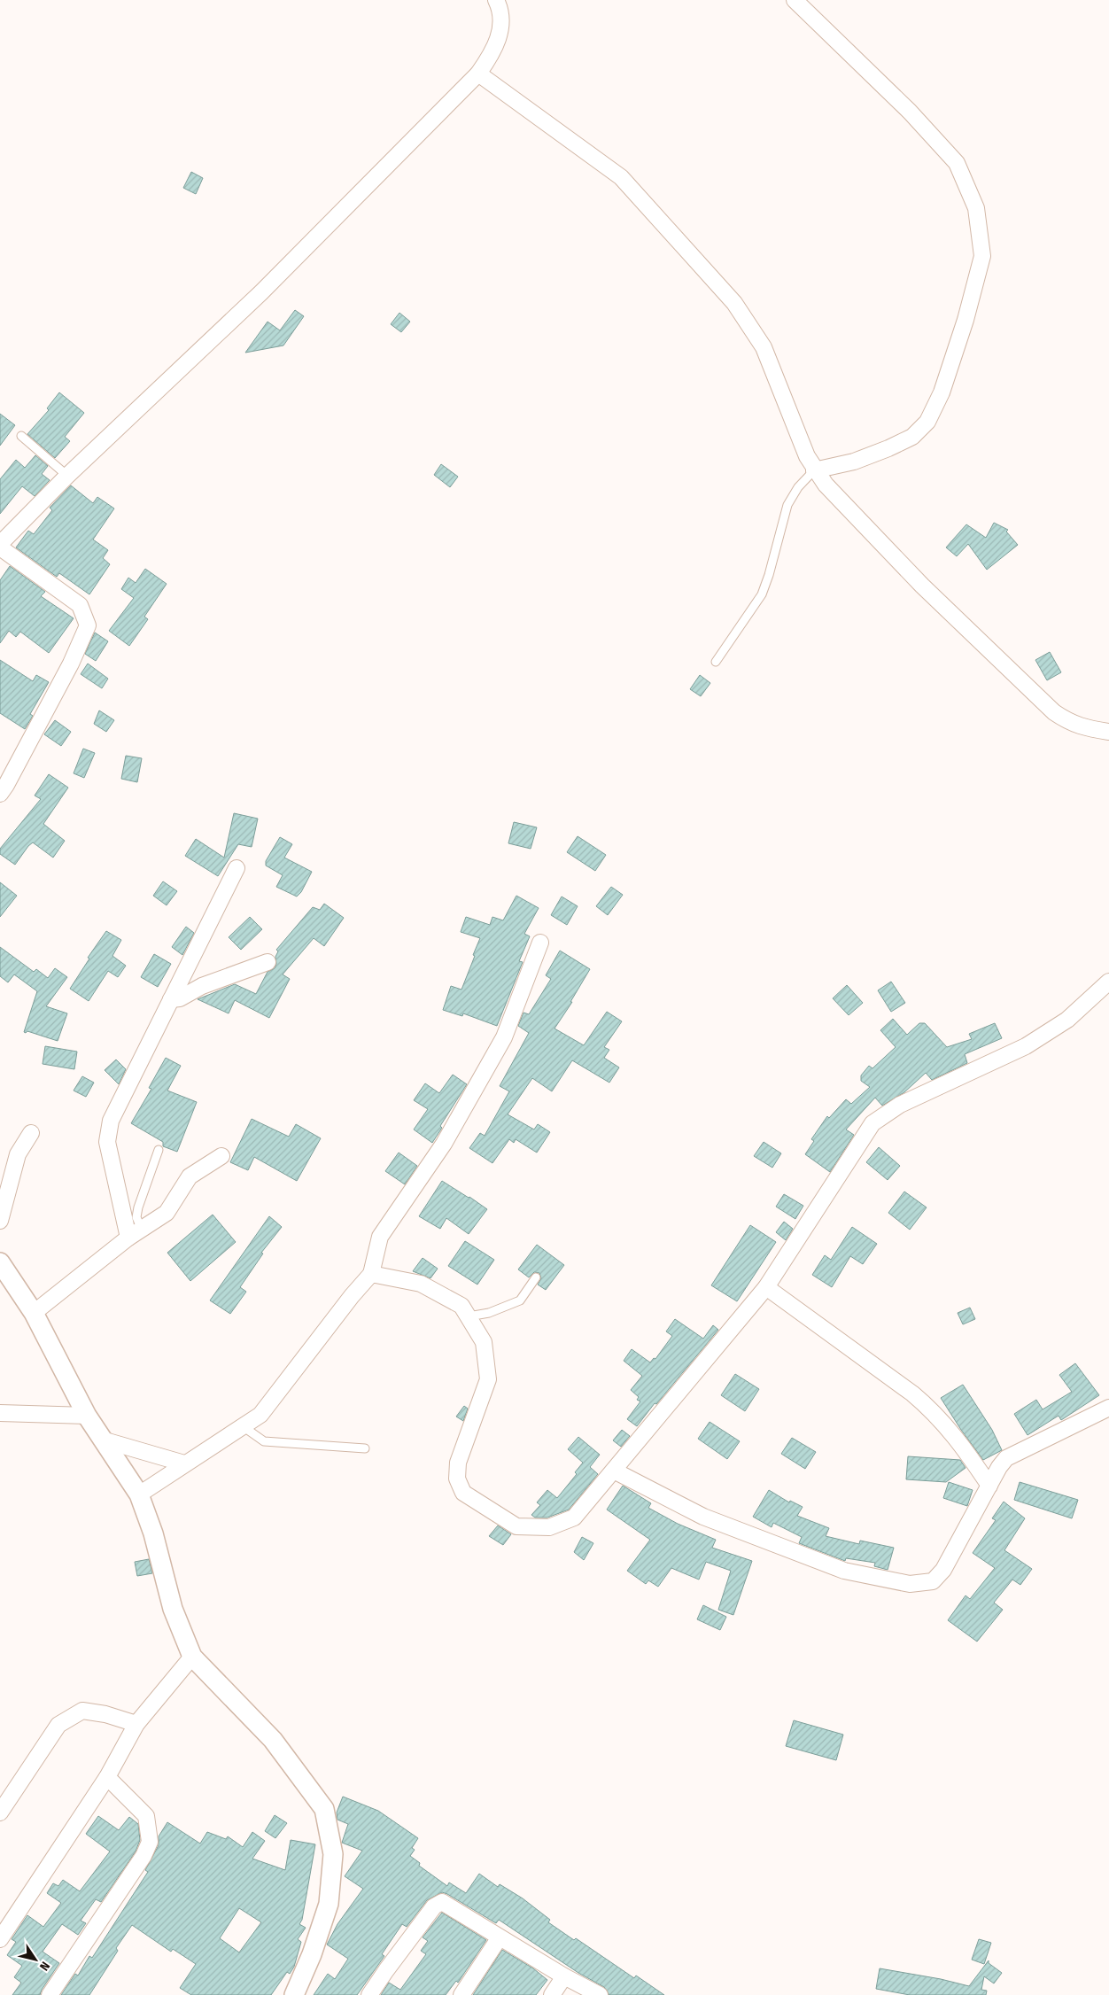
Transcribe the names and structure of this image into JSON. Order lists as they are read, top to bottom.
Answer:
{
  "north": "bottom right"
}
